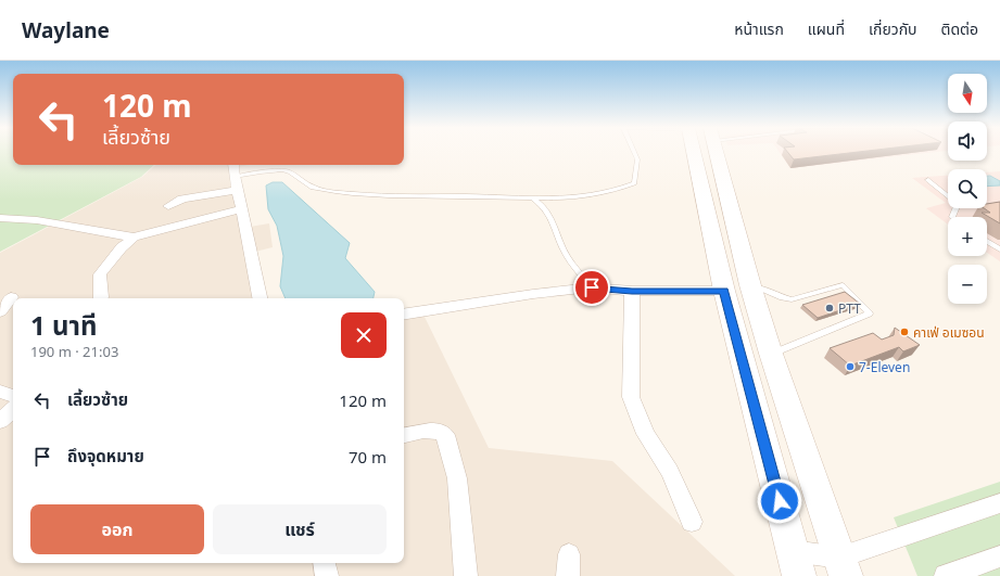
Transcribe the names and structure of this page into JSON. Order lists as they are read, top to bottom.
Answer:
{
  "places": ["PTT", "คาเฟ่ อเมซอน", "7-Eleven"],
  "north": "bottom",
  "page": {
    "header": "Waylane",
    "nav": [
      "หน้าแรก",
      "แผนที่",
      "เกี่ยวกับ",
      "ติดต่อ"
    ],
    "map_buttons": ["+", "−"],
    "turn": ["120 m", "เลี้ยวซ้าย"],
    "heading": ["1 นาที", "190 m · 21:03"],
    "list": [
      {
        "name": "เลี้ยวซ้าย",
        "value": "120 m"
      },
      {
        "name": "ถึงจุดหมาย",
        "value": "70 m"
      }
    ],
    "buttons": ["ออก", "แชร์"]
  }
}
